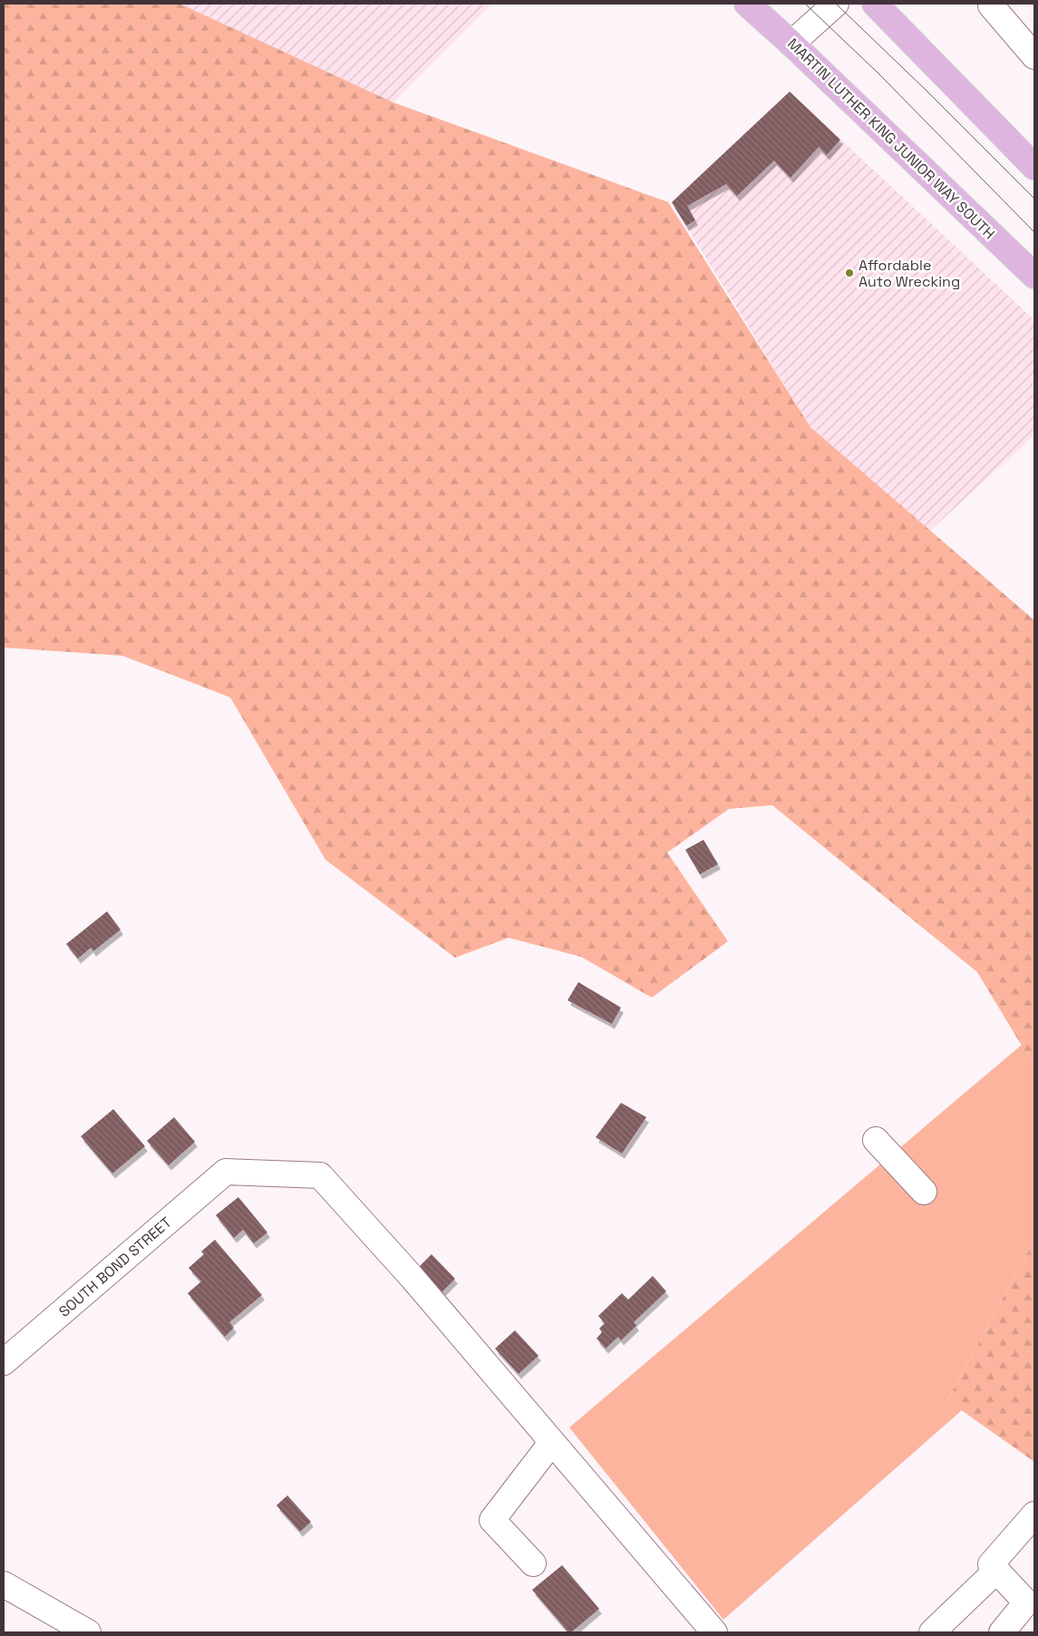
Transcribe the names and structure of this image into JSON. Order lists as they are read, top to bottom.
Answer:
{
  "streets": {
    "main road": ["MARTIN LUTHER KING JUNIOR WAY SOUTH"],
    "street": ["SOUTH BOND STREET"]
  },
  "places": ["Affordable Auto Wrecking"]
}
